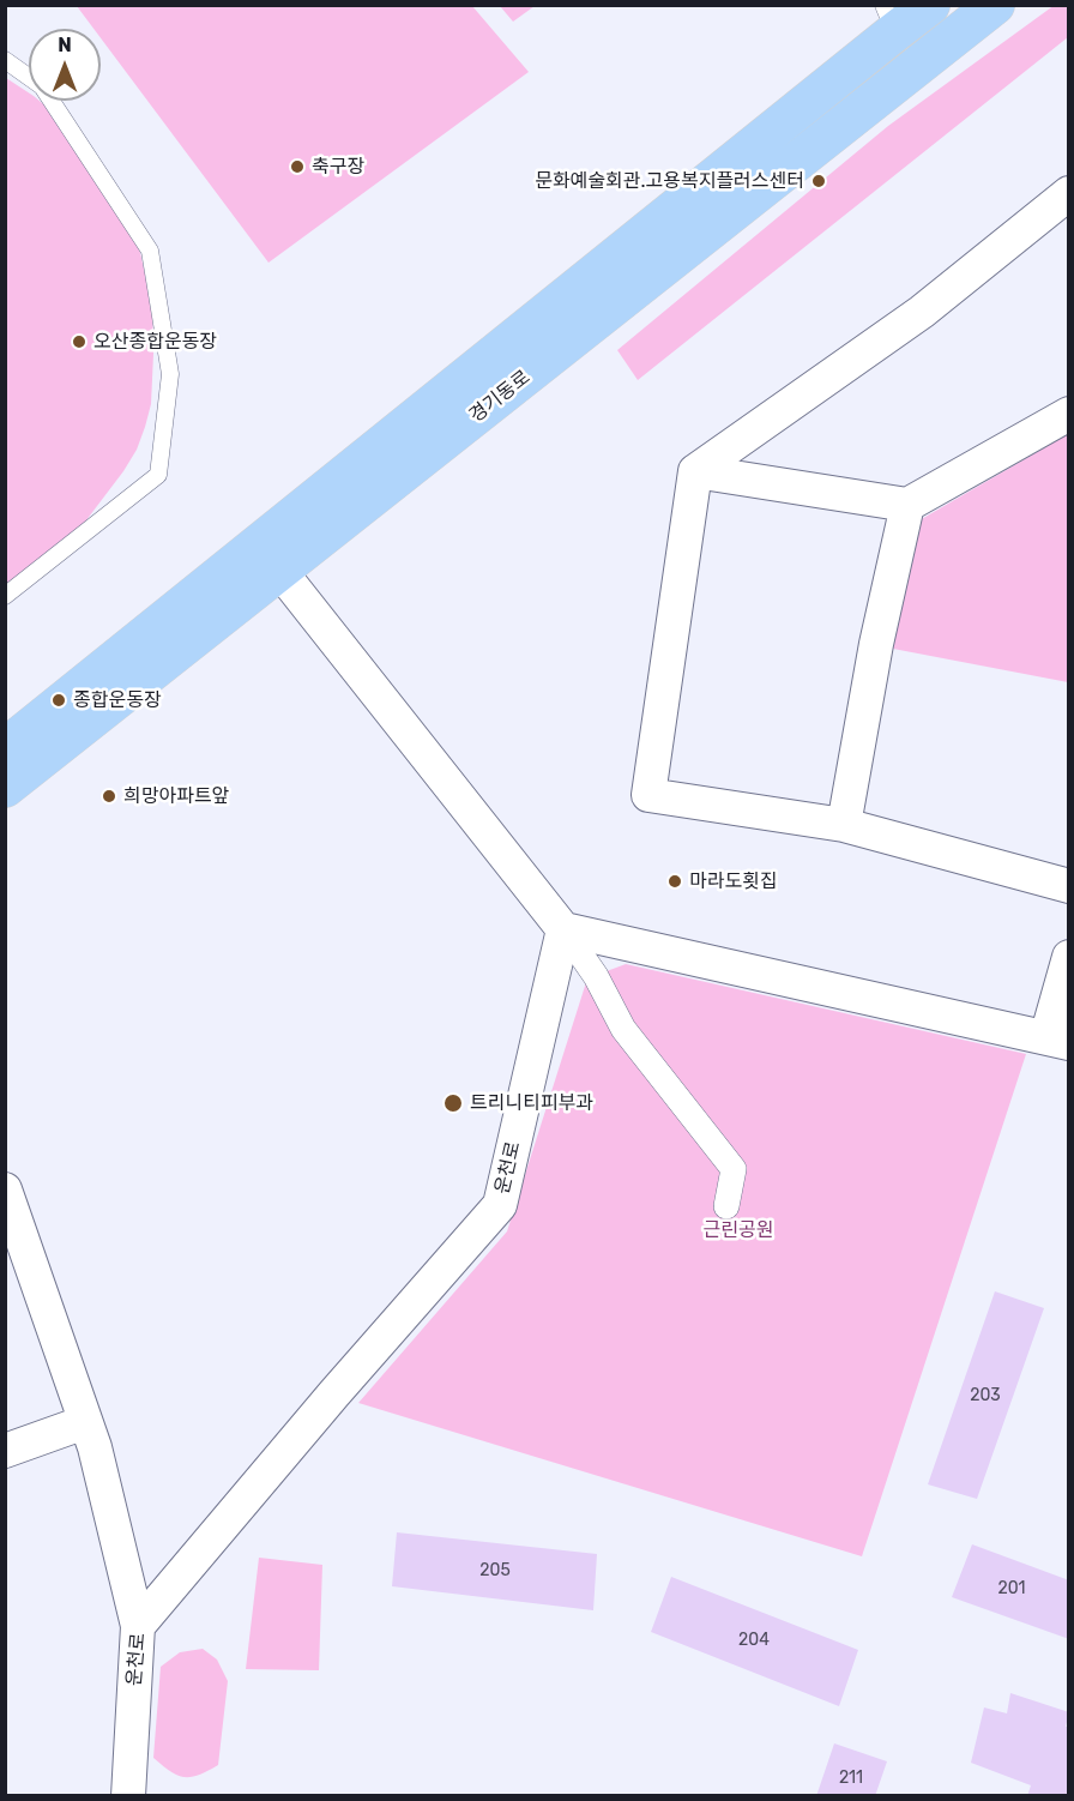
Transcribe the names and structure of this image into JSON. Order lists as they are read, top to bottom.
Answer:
{
  "streets": {
    "main road": ["경기동로"],
    "street": ["운천로"]
  },
  "parks": ["근린공원"],
  "places": [
    "축구장",
    "문화예술회관.고용복지플러스센터",
    "오산종합운동장",
    "종합운동장",
    "희망아파트앞",
    "마라도횟집",
    "트리니티피부과"
  ],
  "house_numbers": [
    "203",
    "205",
    "201",
    "204",
    "211"
  ],
  "north": "top"
}
